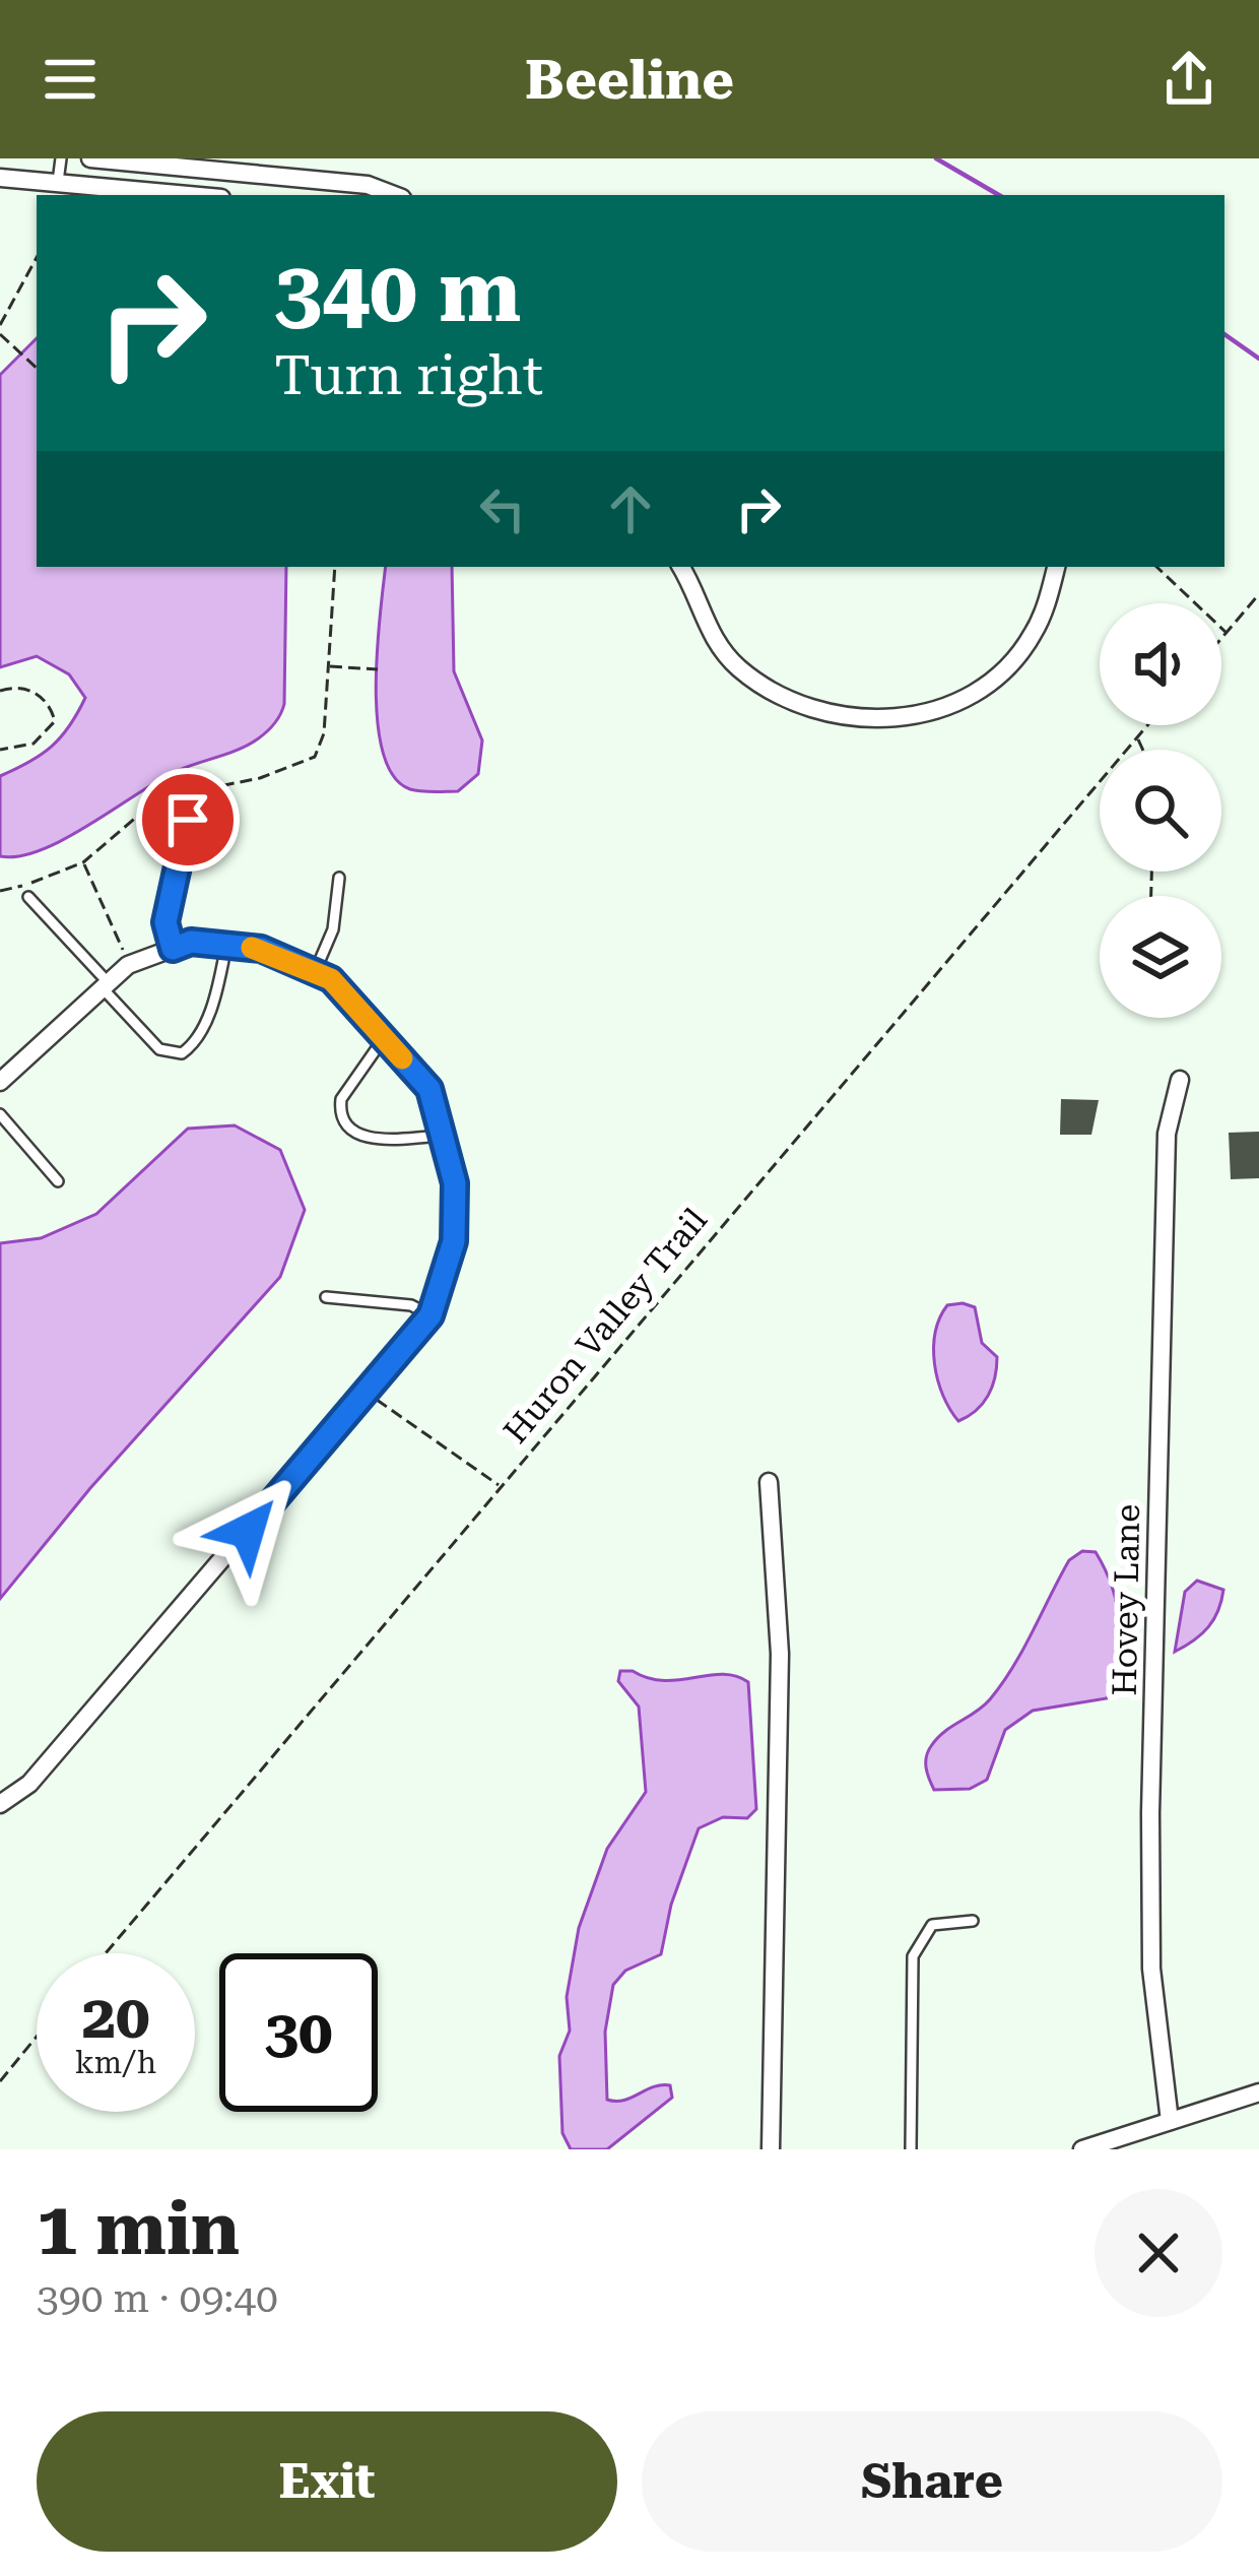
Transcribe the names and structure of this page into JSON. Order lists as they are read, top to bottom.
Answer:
{
  "streets": {
    "street": ["Hovey Lane"],
    "path": ["Huron Valley Trail"]
  },
  "page": {
    "header": "Beeline",
    "turn": ["340 m", "Turn right"],
    "speed": "20 km/h",
    "limit": "30",
    "heading": ["1 min", "390 m · 09:40"],
    "buttons": ["Exit", "Share"]
  }
}
